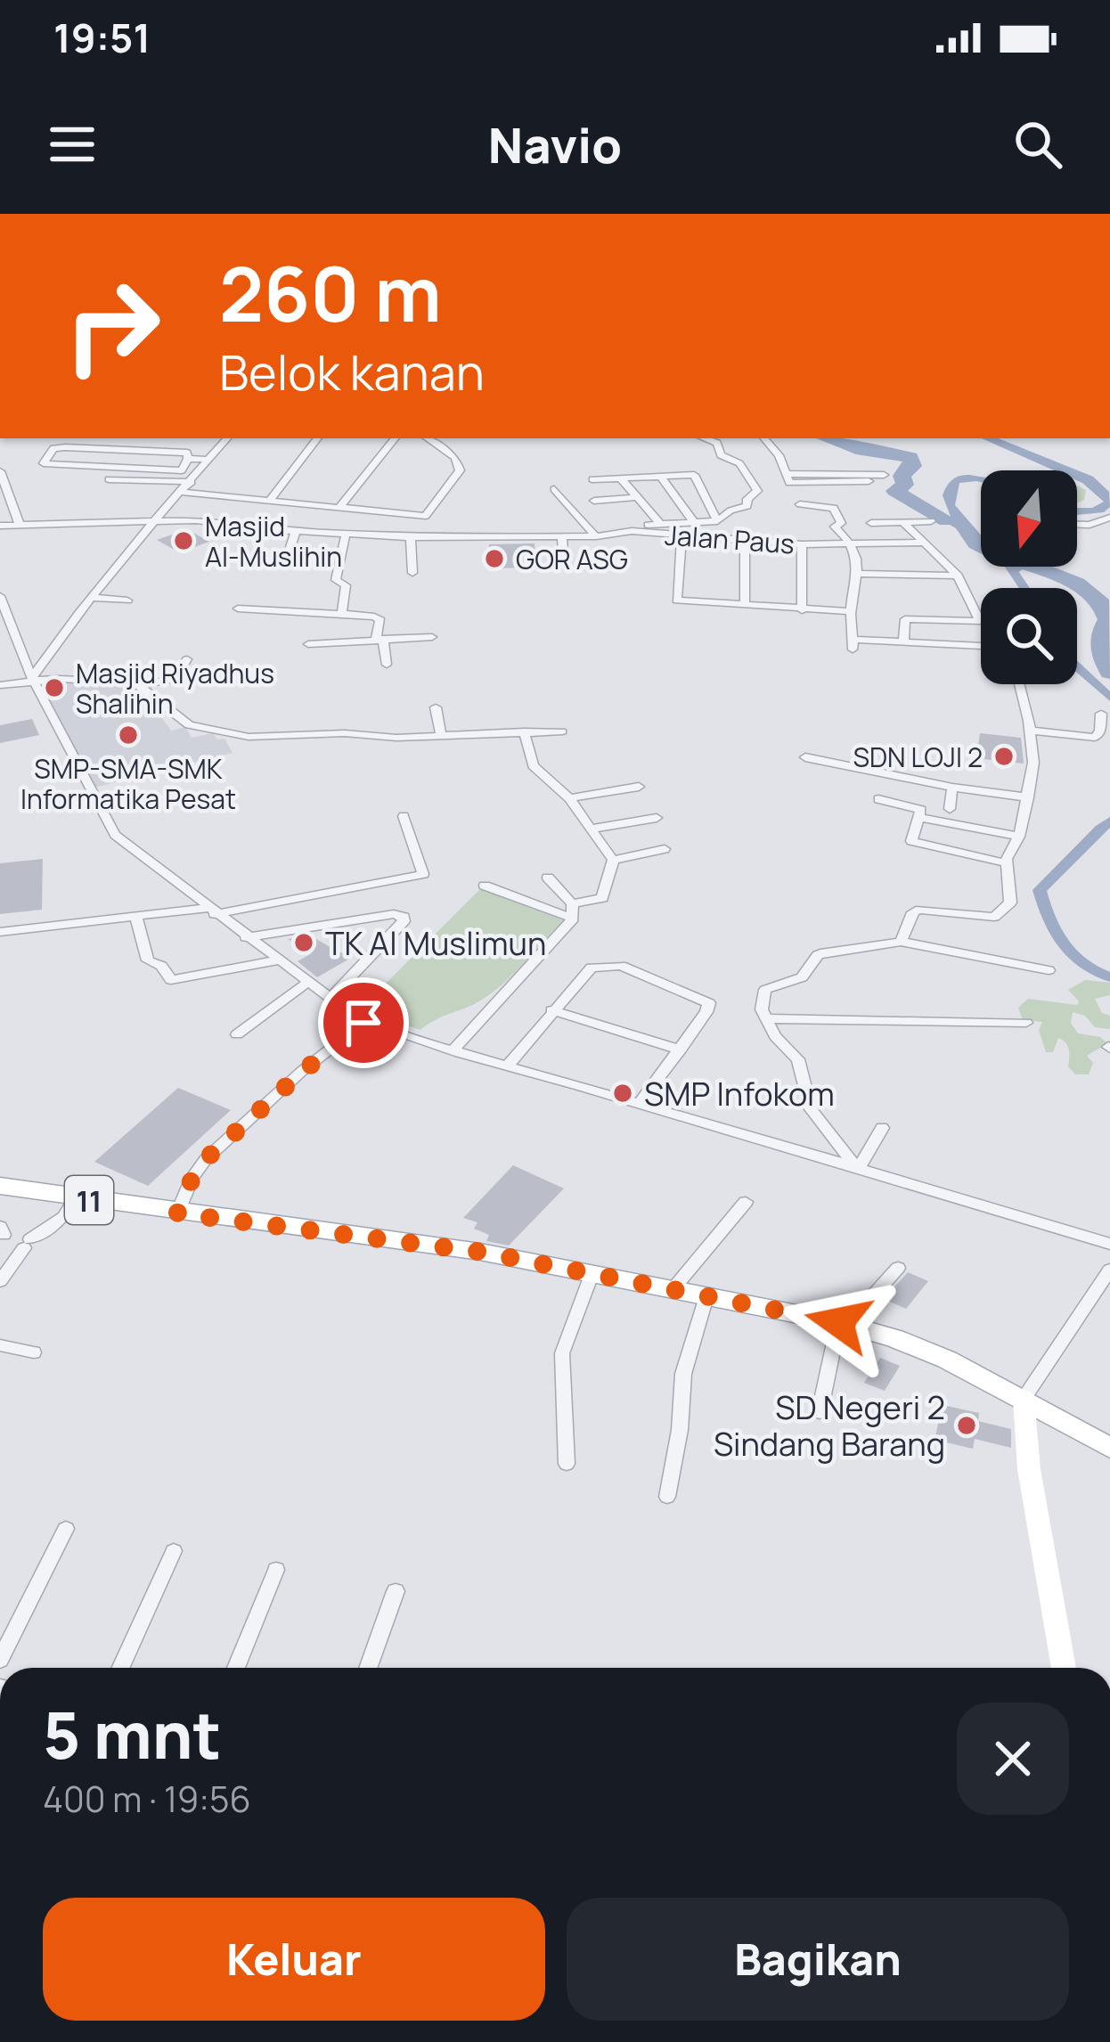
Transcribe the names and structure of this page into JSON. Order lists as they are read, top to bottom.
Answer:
{
  "streets": {
    "main road": ["11"],
    "street": ["Jalan Paus"]
  },
  "places": [
    "Masjid Al-Muslihin",
    "GOR ASG",
    "Masjid Riyadhus Shalihin",
    "SMP-SMA-SMK Informatika Pesat",
    "SDN LOJI 2",
    "TK Al Muslimun",
    "SMP Infokom",
    "SD Negeri 2 Sindang Barang"
  ],
  "north": "bottom",
  "page": {
    "status": "19:51",
    "header": "Navio",
    "turn": ["260 m", "Belok kanan"],
    "heading": ["5 mnt", "400 m · 19:56"],
    "buttons": ["Keluar", "Bagikan"]
  }
}
